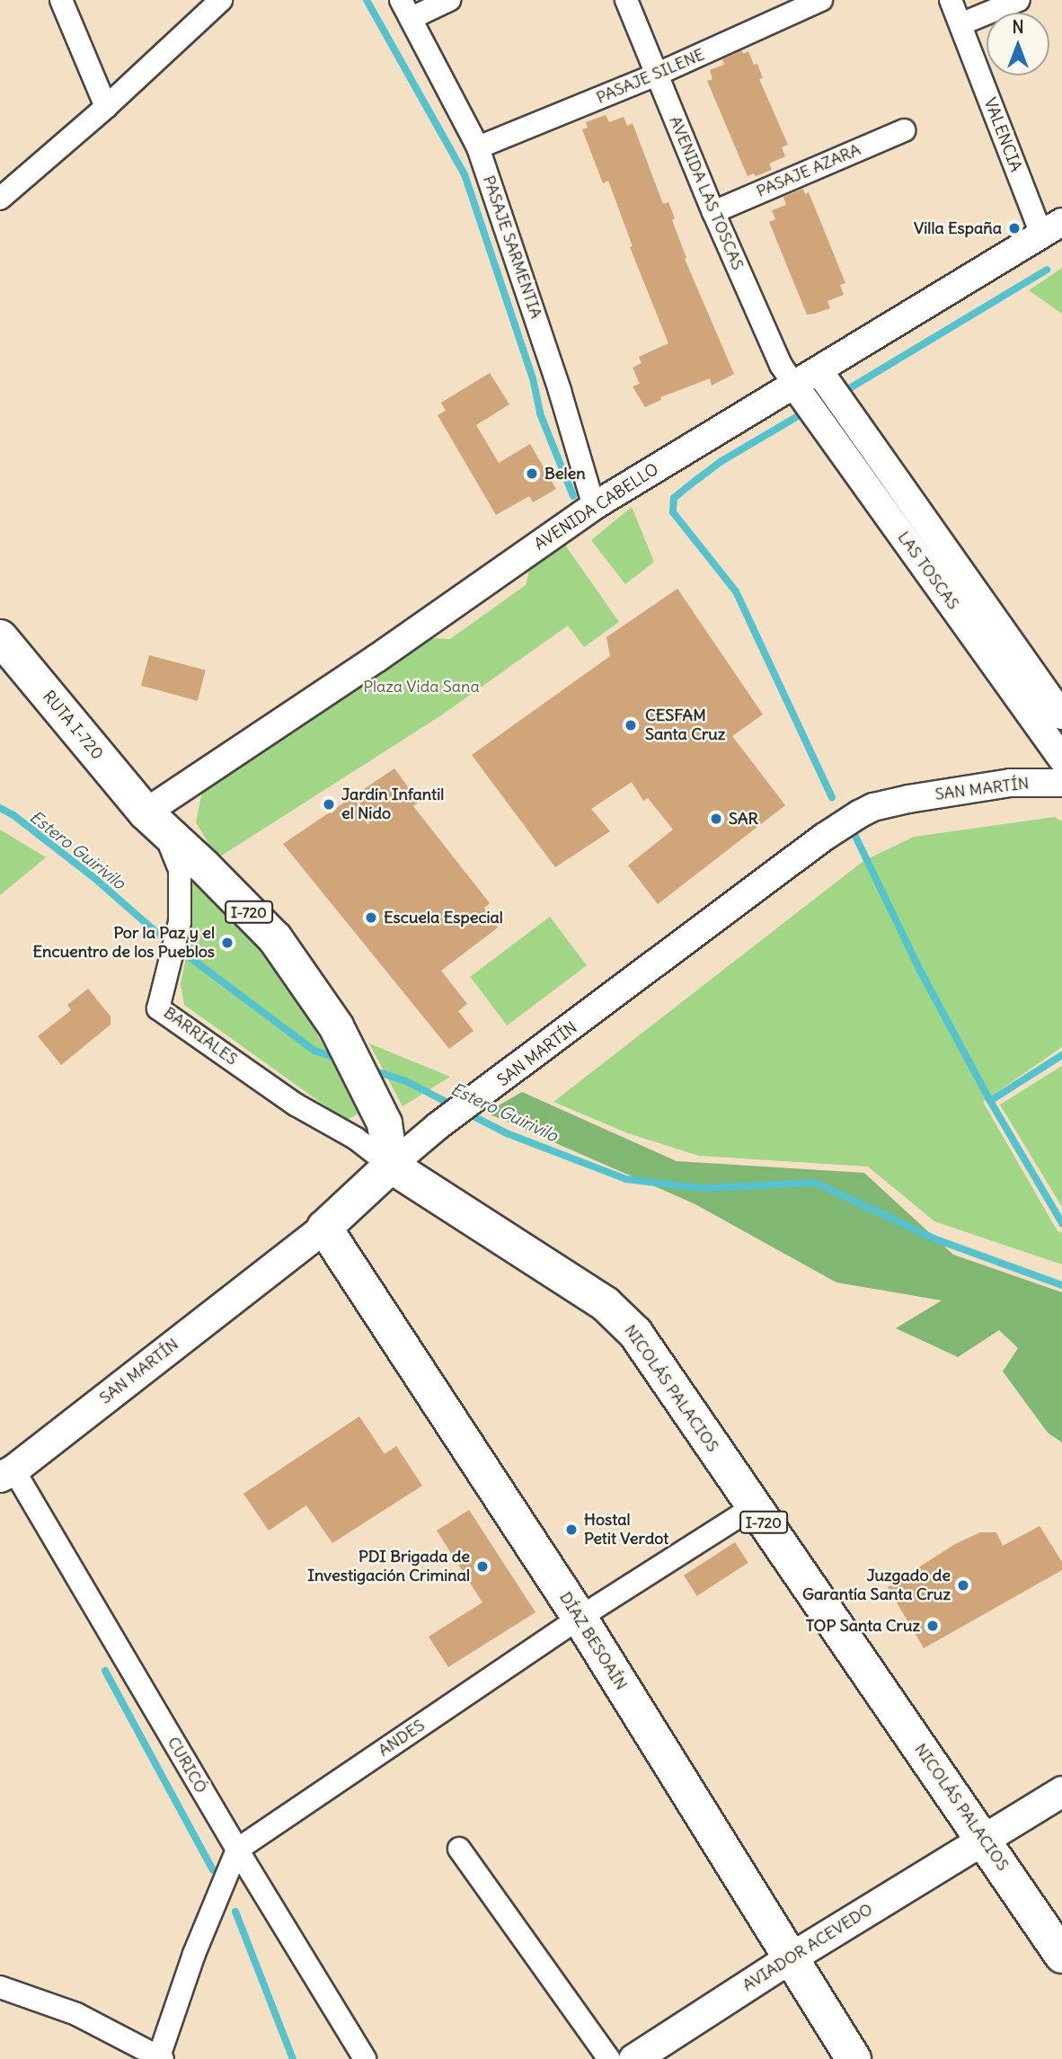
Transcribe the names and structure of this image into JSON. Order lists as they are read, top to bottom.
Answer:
{
  "streets": {
    "main road": [
      "RUTA I-720",
      "SAN MARTÍN",
      "I-720",
      "NICOLÁS PALACIOS",
      "DÍAZ BESOAÍN",
      "AVIADOR ACEVEDO"
    ],
    "street": [
      "PASAJE SILENE",
      "VALENCIA",
      "PASAJE AZARA",
      "AVENIDA LAS TOSCAS",
      "PASAJE SARMENTIA",
      "AVENIDA CABELLO",
      "LAS TOSCAS",
      "BARRIALES",
      "ANDES",
      "CURICÓ"
    ]
  },
  "crossings": [
    ["PASAJE SILENE", "AVENIDA LAS TOSCAS"],
    ["PASAJE SILENE", "PASAJE SARMENTIA"],
    ["VALENCIA", "AVENIDA CABELLO"],
    ["PASAJE AZARA", "AVENIDA LAS TOSCAS"],
    ["AVENIDA LAS TOSCAS", "AVENIDA CABELLO"],
    ["AVENIDA LAS TOSCAS", "LAS TOSCAS"],
    ["PASAJE SARMENTIA", "AVENIDA CABELLO"],
    ["AVENIDA CABELLO", "LAS TOSCAS"],
    ["AVENIDA CABELLO", "RUTA I-720"],
    ["AVENIDA CABELLO", "I-720"],
    ["AVENIDA CABELLO", "BARRIALES"],
    ["RUTA I-720", "I-720"],
    ["RUTA I-720", "BARRIALES"],
    ["SAN MARTÍN", "I-720"],
    ["SAN MARTÍN", "BARRIALES"],
    ["SAN MARTÍN", "NICOLÁS PALACIOS"],
    ["SAN MARTÍN", "DÍAZ BESOAÍN"],
    ["SAN MARTÍN", "CURICÓ"],
    ["I-720", "BARRIALES"],
    ["I-720", "NICOLÁS PALACIOS"],
    ["BARRIALES", "NICOLÁS PALACIOS"],
    ["NICOLÁS PALACIOS", "ANDES"],
    ["NICOLÁS PALACIOS", "AVIADOR ACEVEDO"],
    ["DÍAZ BESOAÍN", "ANDES"],
    ["DÍAZ BESOAÍN", "AVIADOR ACEVEDO"],
    ["ANDES", "CURICÓ"]
  ],
  "water": ["Estero Guirivilo"],
  "parks": ["Plaza Vida Sana"],
  "places": [
    "Villa España",
    "Belen",
    "CESFAM Santa Cruz",
    "Jardín Infantil el Nido",
    "SAR",
    "Escuela Especial",
    "Por la Paz y el Encuentro de los Pueblos",
    "Hostal Petit Verdot",
    "PDI Brigada de Investigación Criminal",
    "Juzgado de Garantía Santa Cruz",
    "TOP Santa Cruz"
  ],
  "north": "top"
}
